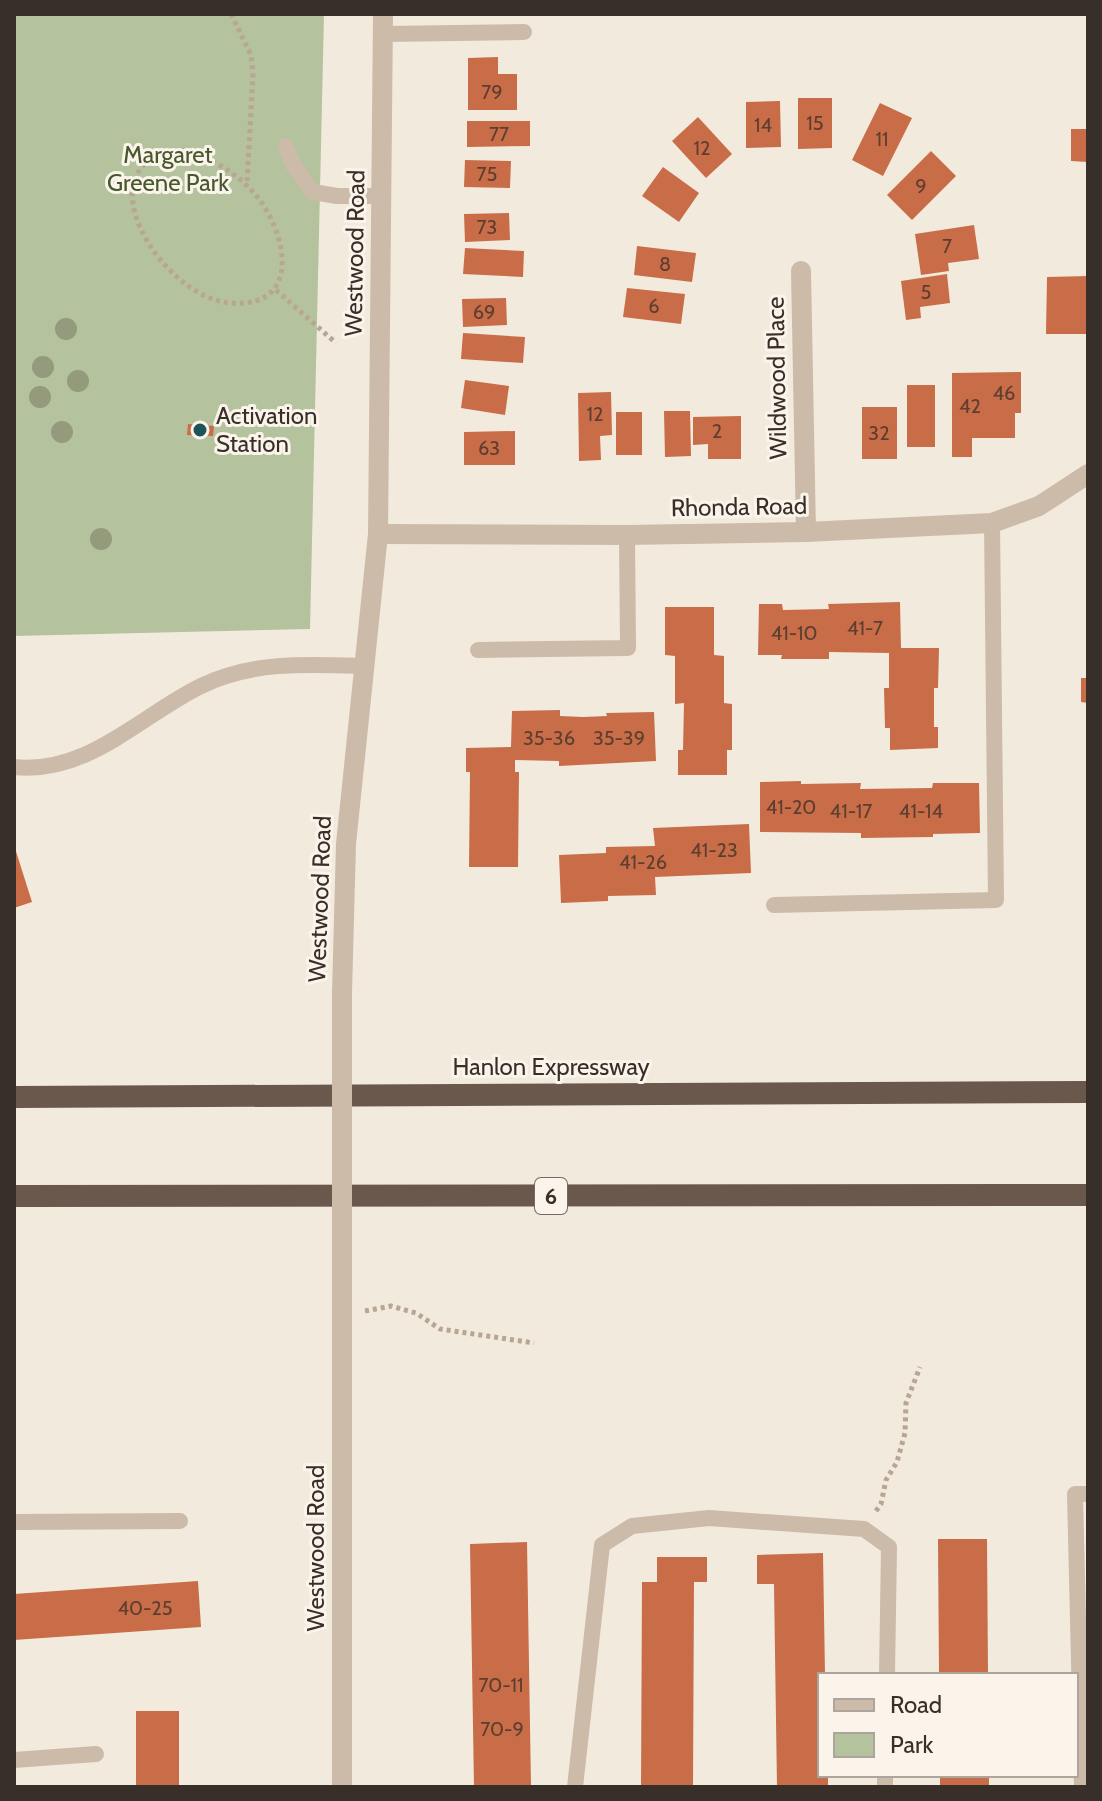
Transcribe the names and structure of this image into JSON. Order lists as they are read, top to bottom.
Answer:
{
  "streets": {
    "highway": ["Hanlon Expressway", "6"],
    "street": ["Westwood Road", "Wildwood Place", "Rhonda Road"]
  },
  "crossings": [
    ["Westwood Road", "Rhonda Road"],
    ["Wildwood Place", "Rhonda Road"]
  ],
  "parks": ["Margaret Greene Park"],
  "places": ["Activation Station"],
  "house_numbers": [
    "79",
    "15",
    "14",
    "77",
    "11",
    "12",
    "75",
    "9",
    "73",
    "7",
    "8",
    "5",
    "6",
    "69",
    "46",
    "42",
    "12",
    "2",
    "32",
    "63",
    "41-7",
    "41-10",
    "35-36",
    "35-39",
    "41-20",
    "41-17",
    "41-14",
    "41-23",
    "41-26",
    "40-25",
    "70-11",
    "70-9"
  ],
  "legend": ["Road", "Park"]
}
